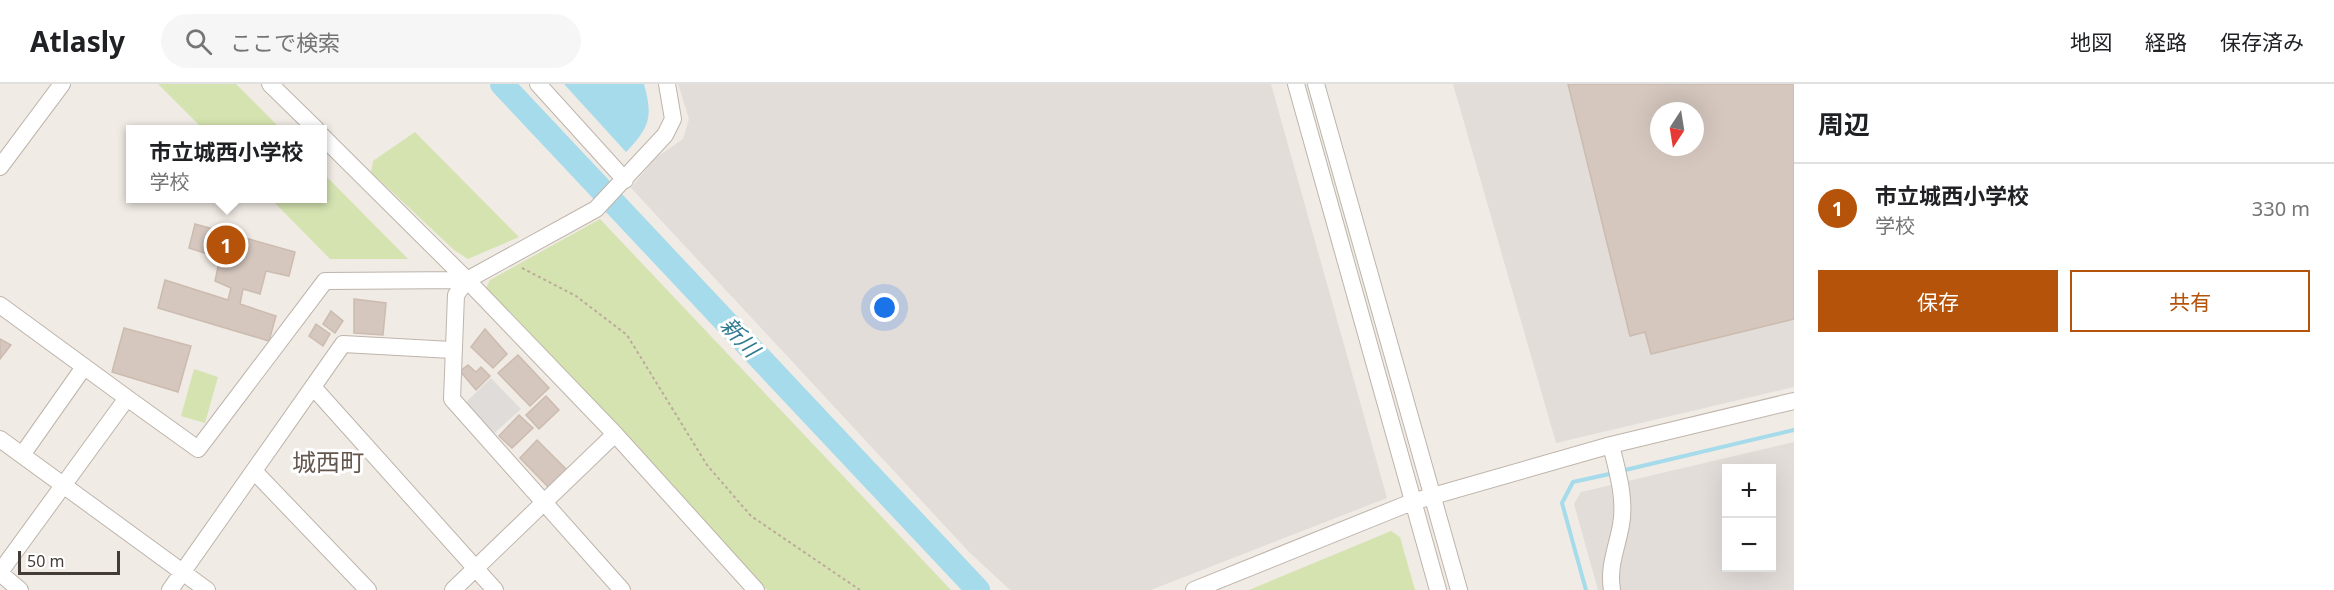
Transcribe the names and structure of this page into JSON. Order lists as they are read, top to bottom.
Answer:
{
  "districts": ["城西町"],
  "water": ["新川"],
  "scale_bar": "50 m",
  "north": "bottom",
  "page": {
    "header": "Atlasly",
    "search": "ここで検索",
    "nav": ["地図", "経路", "保存済み"],
    "heading": "周辺",
    "popup": ["市立城西小学校", "学校"],
    "list": [
      {
        "mark": "1",
        "name": "市立城西小学校",
        "note": "学校",
        "value": "330 m"
      }
    ],
    "pins": "1",
    "buttons": ["保存", "共有"],
    "map_buttons": ["+", "−"],
    "scale": "50 m"
  }
}
